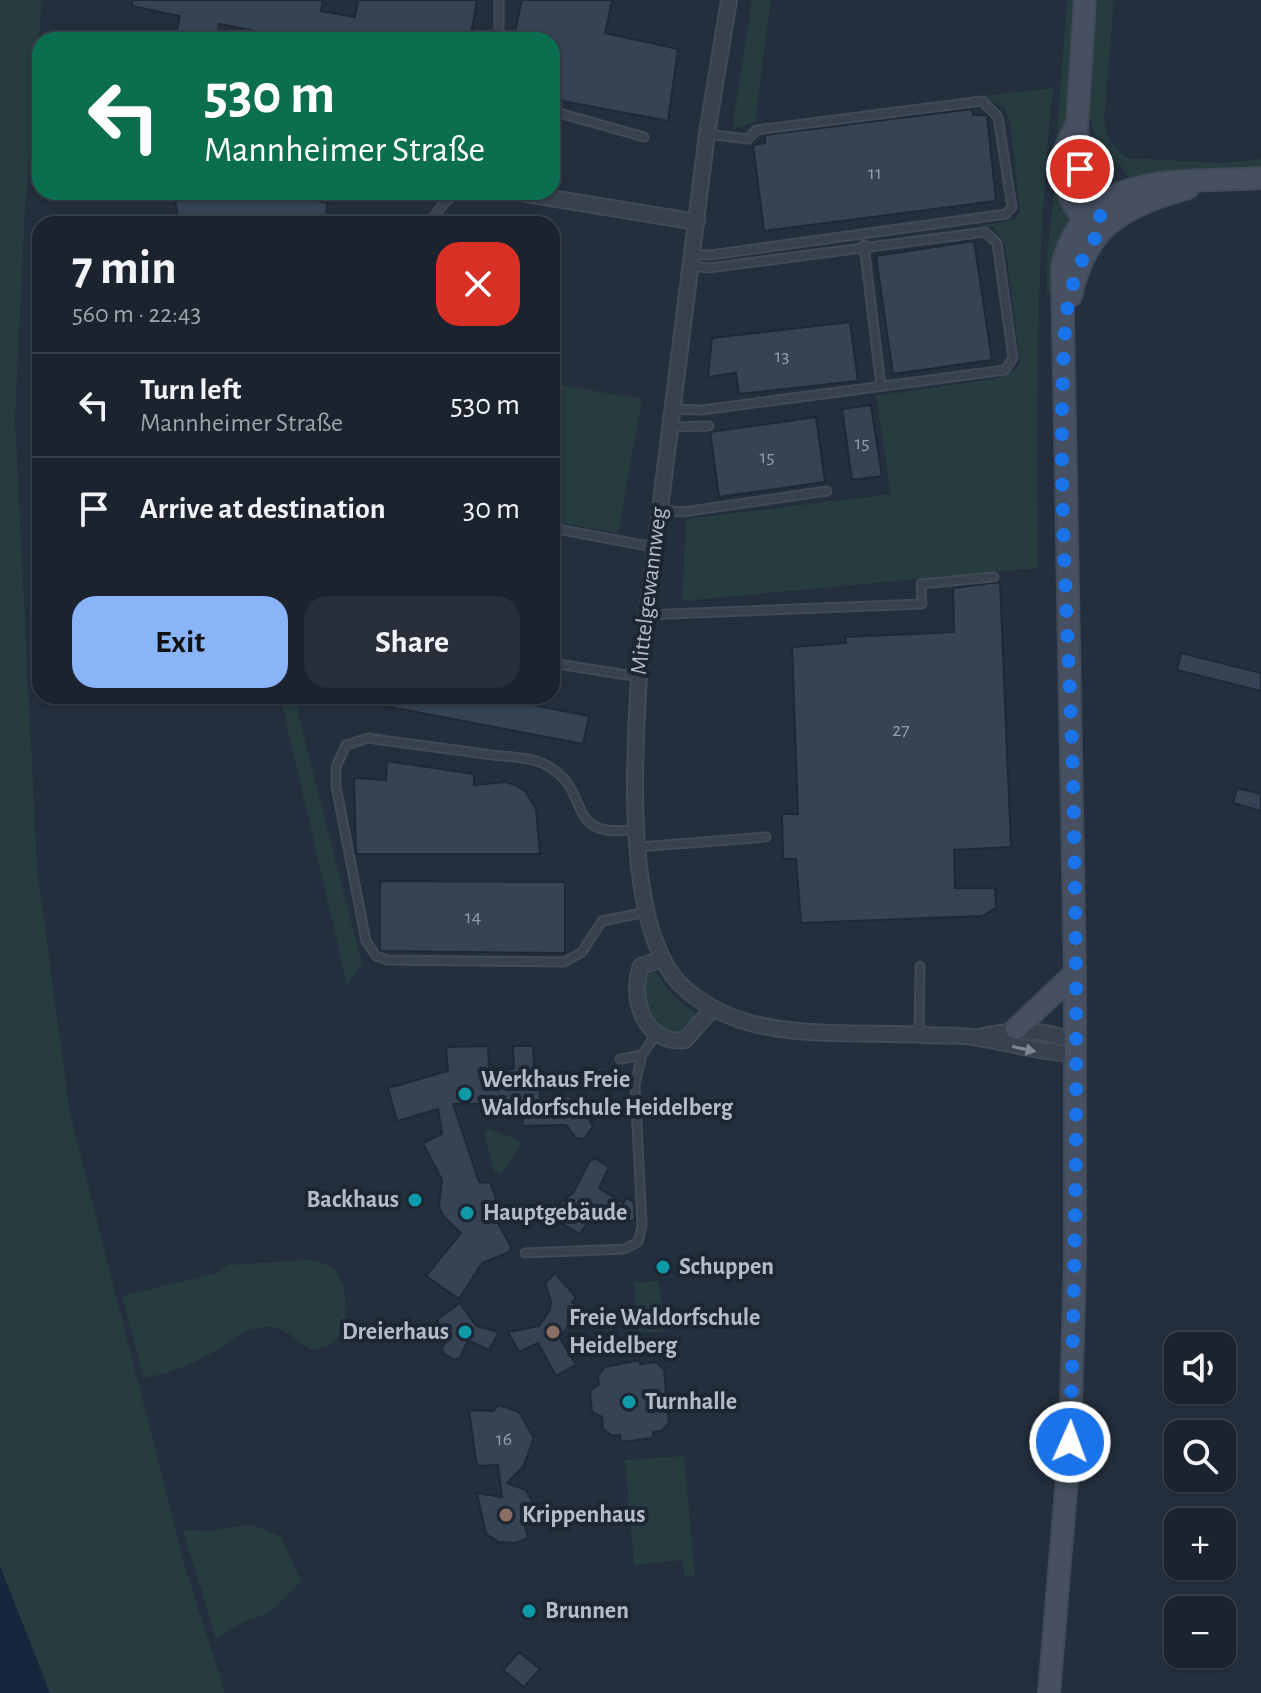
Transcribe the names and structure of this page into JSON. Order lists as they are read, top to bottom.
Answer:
{
  "streets": {
    "street": ["Mittelgewannweg"]
  },
  "places": [
    "Werkhaus Freie Waldorfschule Heidelberg",
    "Backhaus",
    "Hauptgebäude",
    "Schuppen",
    "Dreierhaus",
    "Freie Waldorfschule Heidelberg",
    "Turnhalle",
    "Krippenhaus",
    "Brunnen"
  ],
  "house_numbers": [
    "11",
    "13",
    "15",
    "15",
    "27",
    "14",
    "16"
  ],
  "page": {
    "turn": ["530 m", "Mannheimer Straße"],
    "heading": ["7 min", "560 m · 22:43"],
    "list": [
      {
        "name": "Turn left",
        "note": "Mannheimer Straße",
        "value": "530 m"
      },
      {
        "name": "Arrive at destination",
        "value": "30 m"
      }
    ],
    "buttons": ["Exit", "Share"],
    "map_buttons": ["+", "−"]
  }
}
